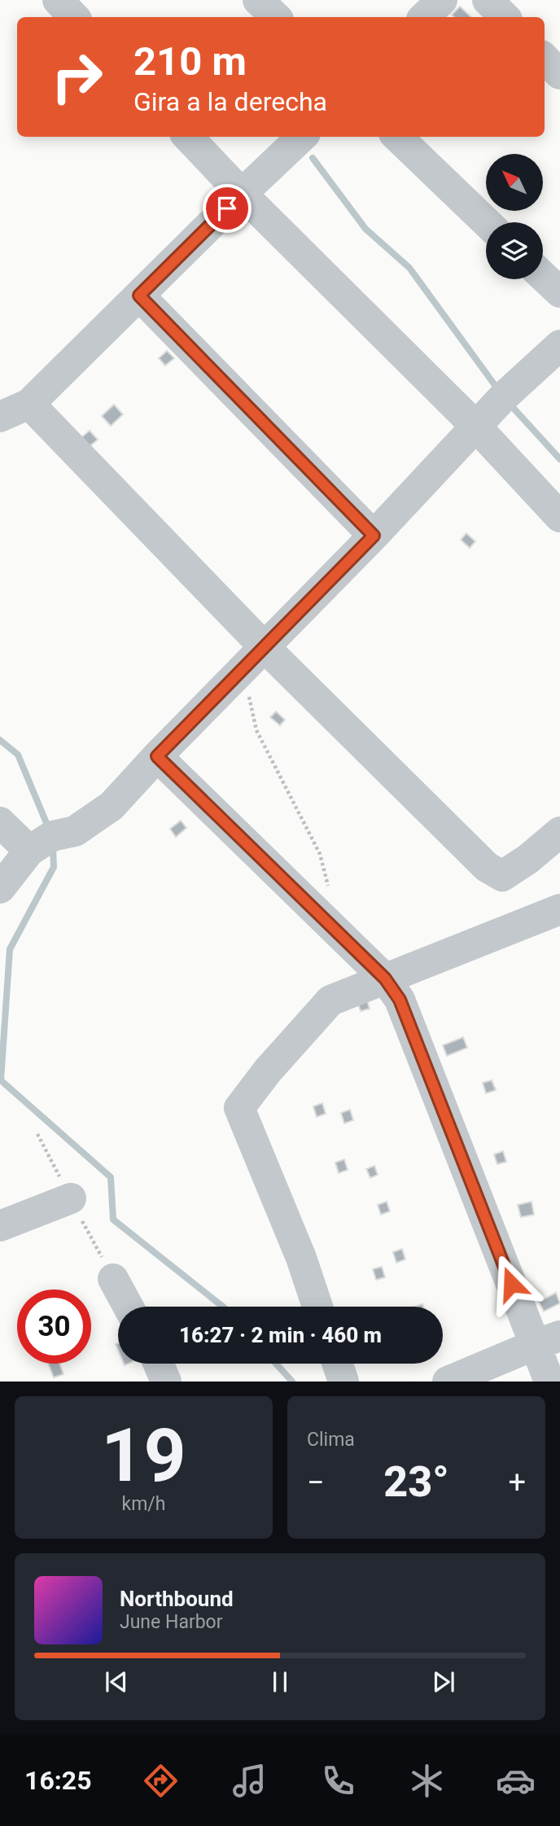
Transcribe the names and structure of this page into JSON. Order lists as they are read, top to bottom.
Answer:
{
  "north": "top left",
  "page": {
    "turn": ["210 m", "Gira a la derecha"],
    "limit": "30",
    "trip": "16:27 · 2 min · 460 m",
    "tile": [
      ["19", "km/h"],
      "Clima"
    ],
    "heat": ["−", "23°", "+"],
    "song": ["Northbound", "June Harbor"],
    "tabs": "16:25"
  }
}
